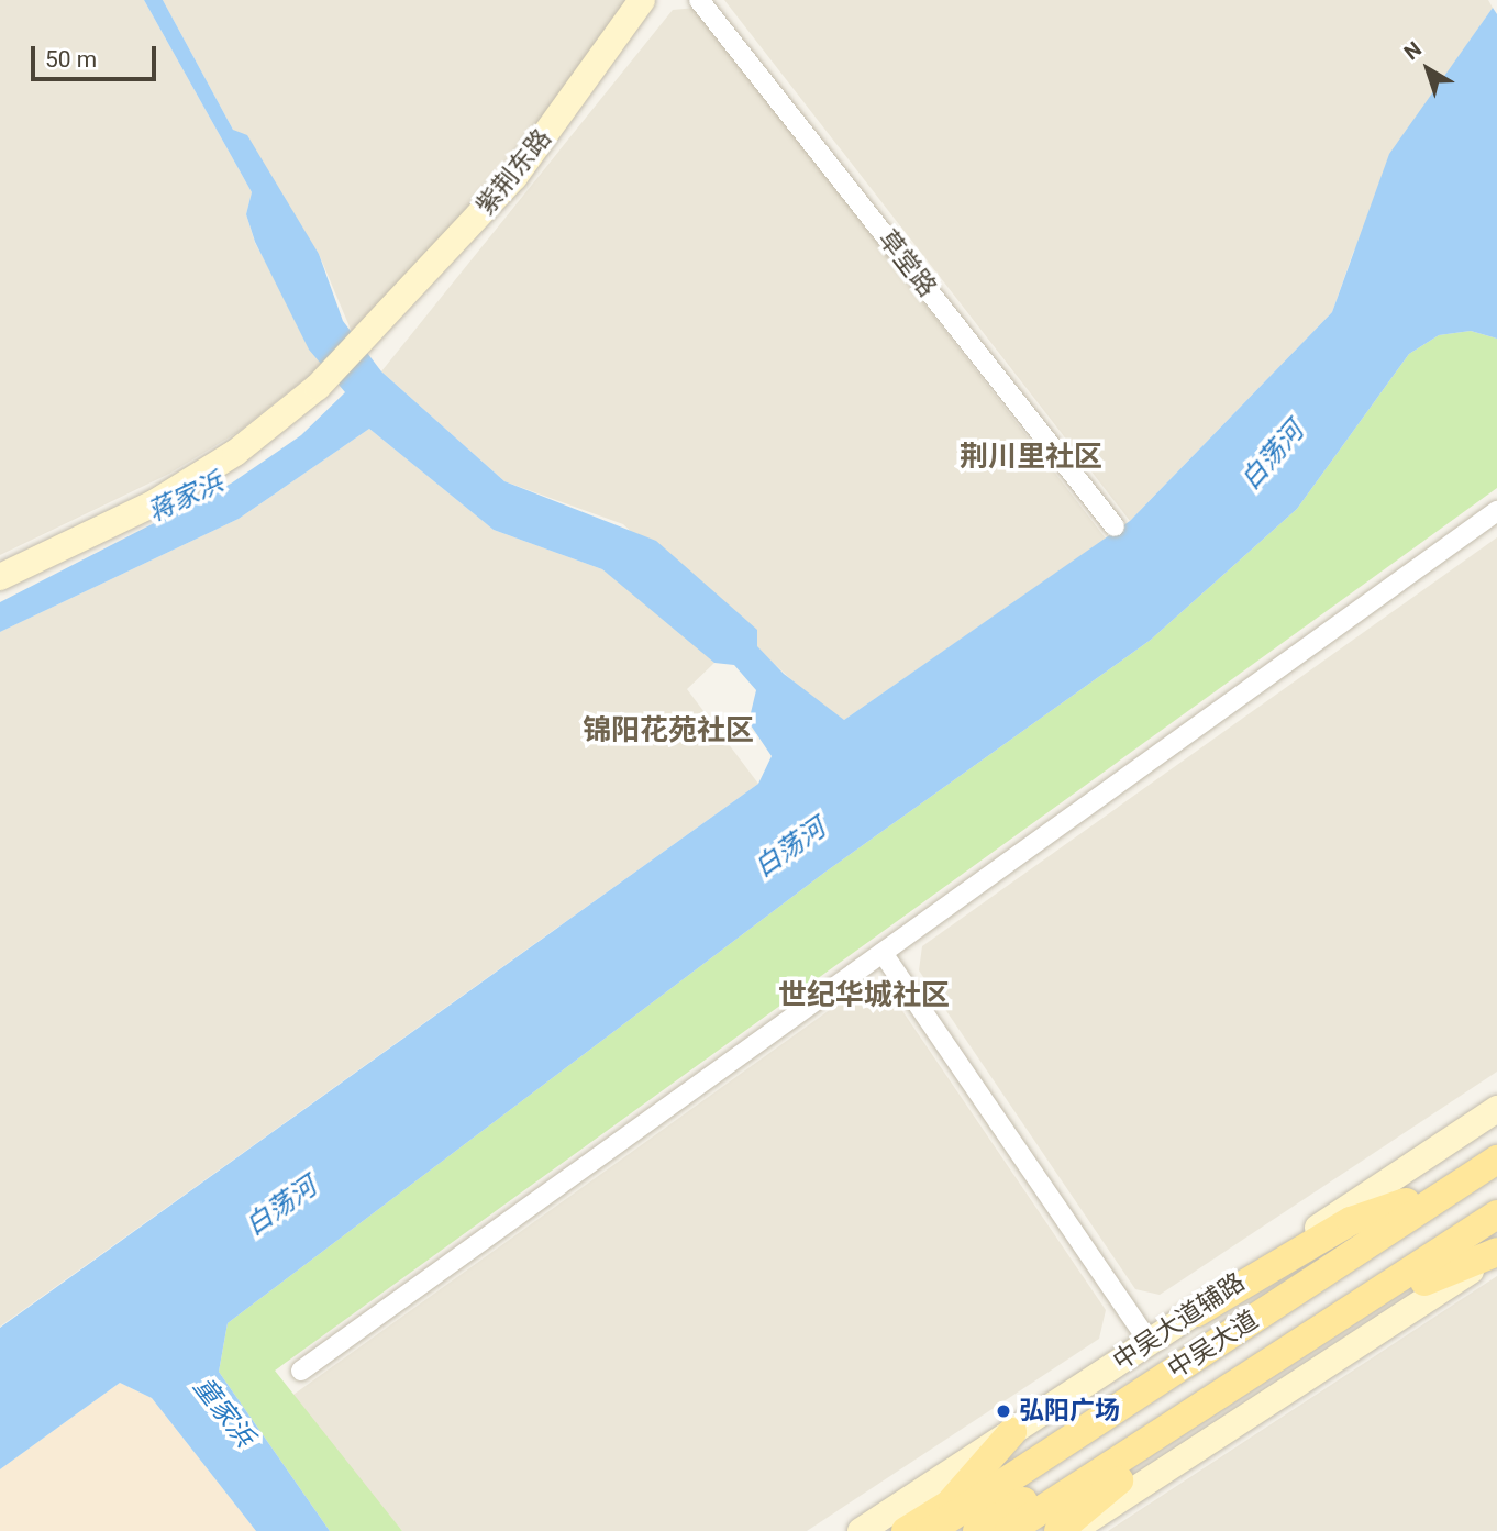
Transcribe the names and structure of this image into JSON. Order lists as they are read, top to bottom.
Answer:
{
  "streets": {
    "main road": ["中吴大道"],
    "street": ["紫荆东路", "草堂路", "中吴大道辅路"]
  },
  "districts": ["荆川里社区", "锦阳花苑社区", "世纪华城社区"],
  "water": ["白荡河", "蒋家浜", "童家浜"],
  "places": ["弘阳广场"],
  "scale_bar": "50 m",
  "north": "top left"
}
